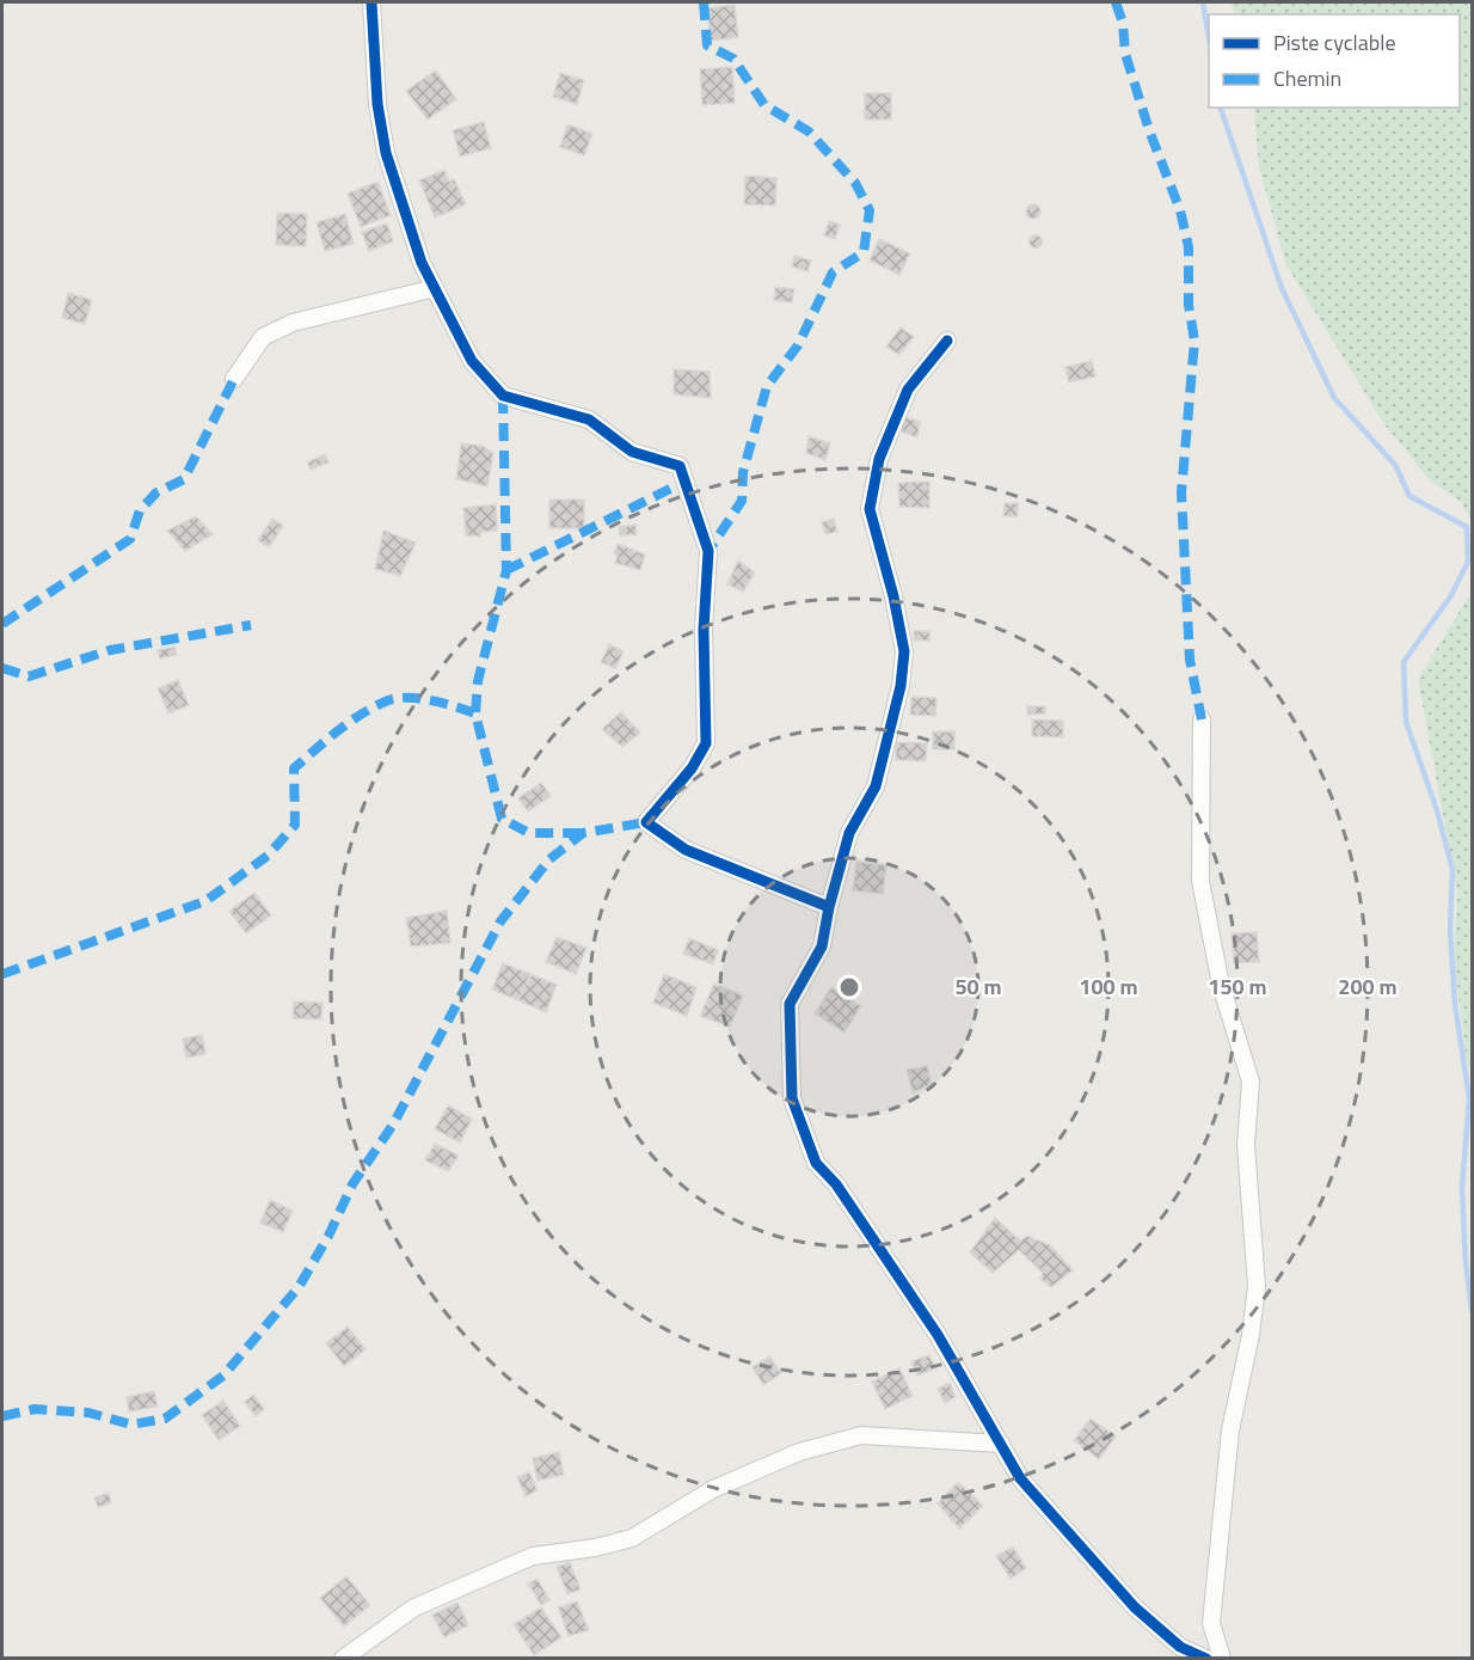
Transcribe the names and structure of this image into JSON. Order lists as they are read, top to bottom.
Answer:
{
  "legend": ["Piste cyclable", "Chemin"],
  "rings": [
    "50 m",
    "100 m",
    "150 m",
    "200 m"
  ]
}
